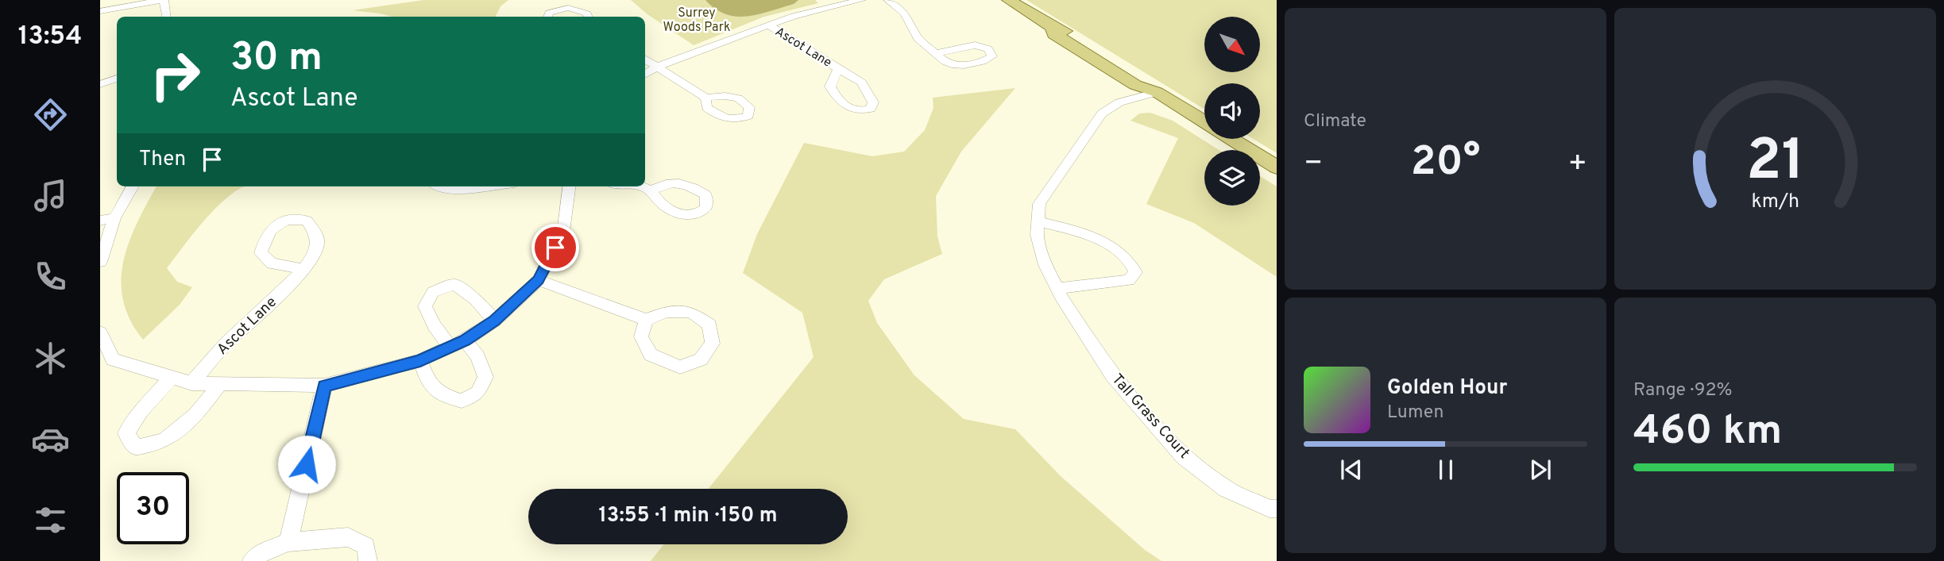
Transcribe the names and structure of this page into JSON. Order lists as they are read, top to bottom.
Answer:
{
  "streets": {
    "street": ["Ascot Lane", "Tall Grass Court"]
  },
  "parks": ["Surrey Woods Park"],
  "north": "bottom right",
  "page": {
    "tabs": "13:54",
    "tile": [
      "Climate",
      ["Range · 92%", "460 km"]
    ],
    "turn": ["30 m", "Ascot Lane"],
    "then": "Then",
    "heat": ["−", "20°", "+"],
    "song": ["Golden Hour", "Lumen"],
    "limit": "30",
    "trip": "13:55 · 1 min · 150 m",
    "gauge": ["21", "km/h"]
  }
}
